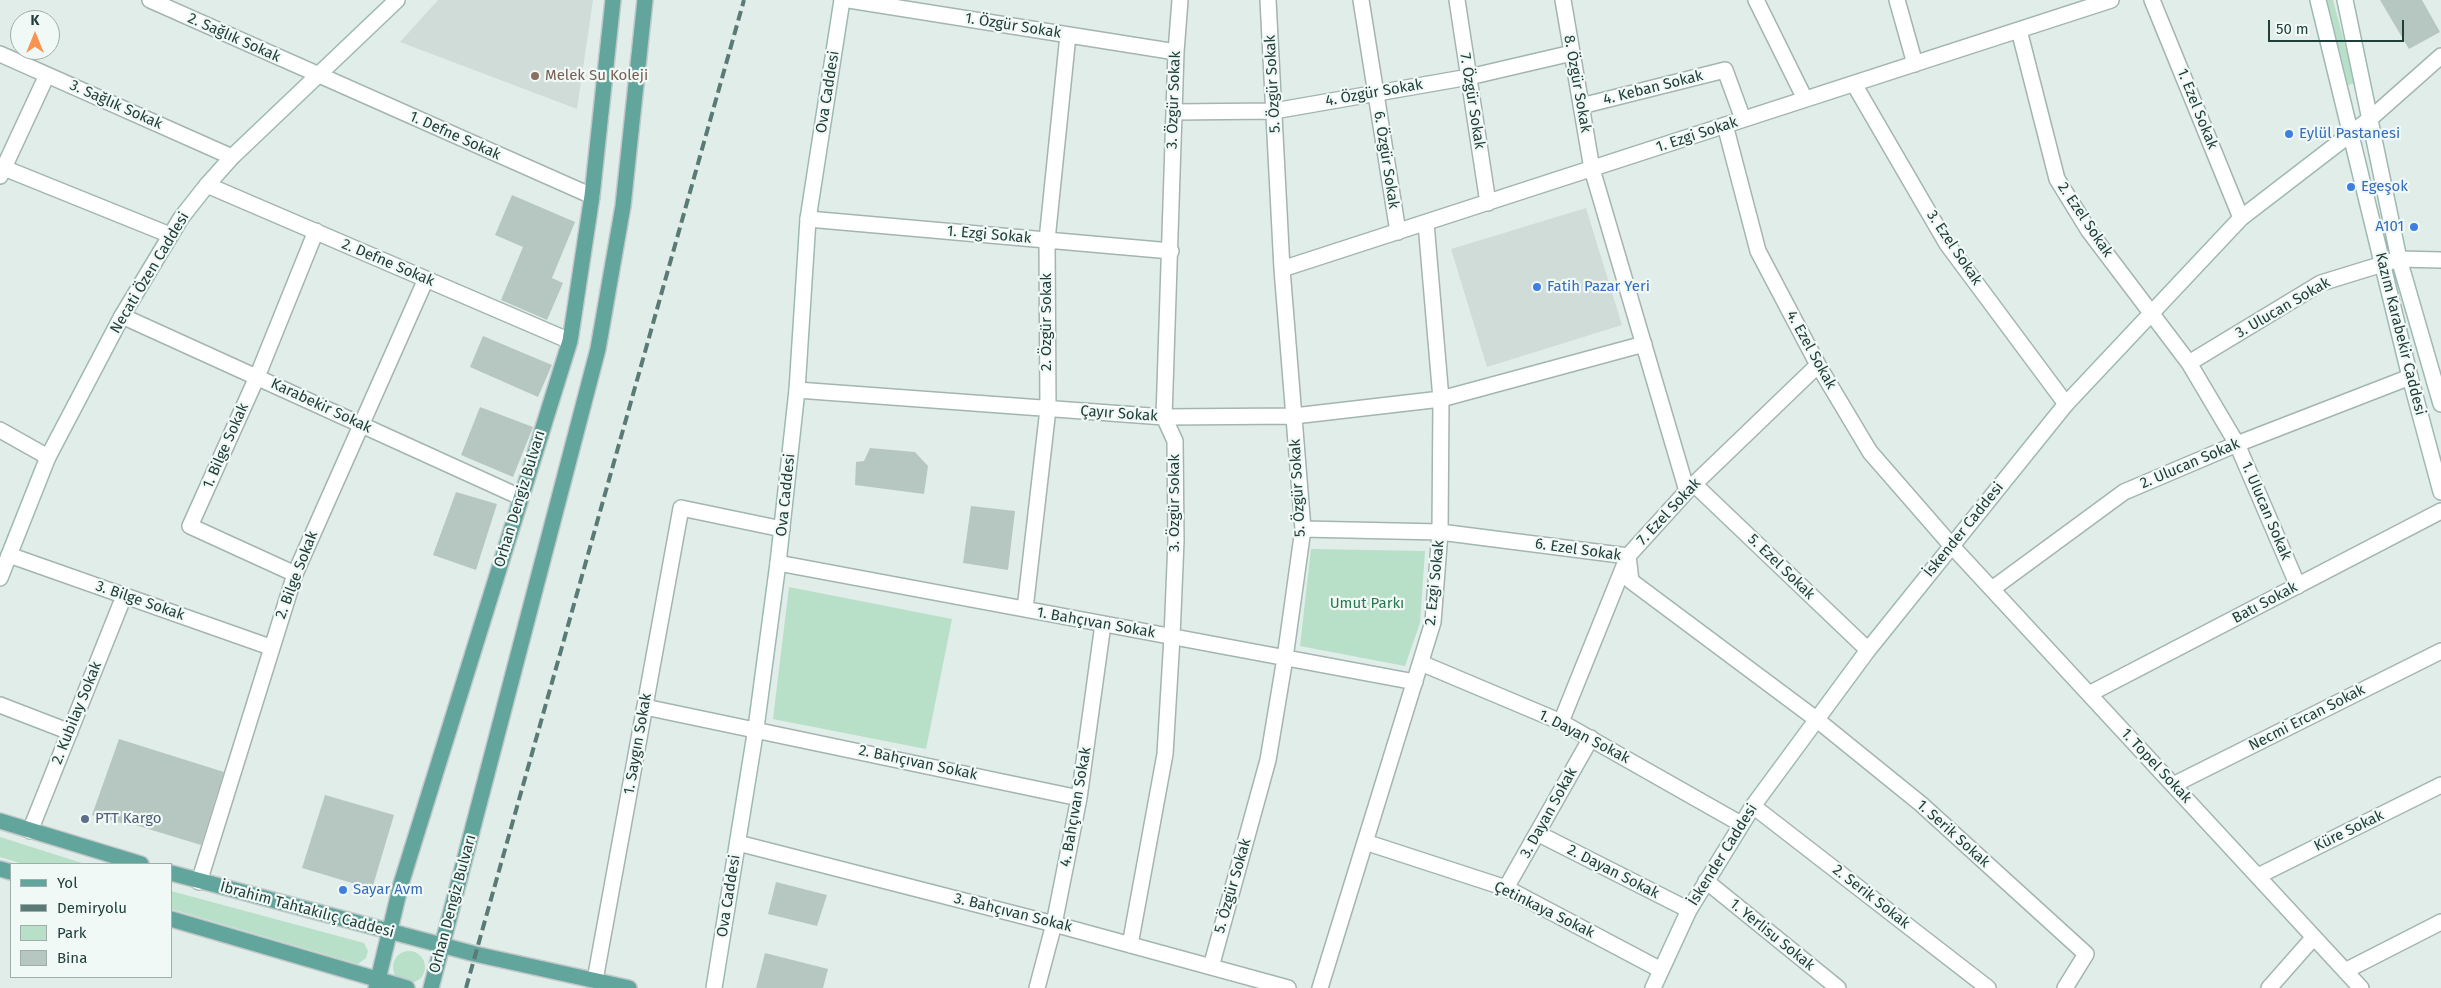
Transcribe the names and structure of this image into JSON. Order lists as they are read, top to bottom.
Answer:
{
  "streets": {
    "main road": ["Orhan Dengiz Bulvarı", "İbrahim Tahtakılıç Caddesi"],
    "street": [
      "1. Özgür Sokak",
      "2. Sağlık Sokak",
      "5. Özgür Sokak",
      "8. Özgür Sokak",
      "4. Keban Sokak",
      "Ova Caddesi",
      "4. Özgür Sokak",
      "3. Özgür Sokak",
      "7. Özgür Sokak",
      "3. Sağlık Sokak",
      "1. Ezel Sokak",
      "1. Ezgi Sokak",
      "1. Defne Sokak",
      "6. Özgür Sokak",
      "2. Ezel Sokak",
      "3. Ezel Sokak",
      "2. Defne Sokak",
      "Necati Özen Caddesi",
      "3. Ulucan Sokak",
      "2. Özgür Sokak",
      "Kazım Karabekir Caddesi",
      "4. Ezel Sokak",
      "Karabekir Sokak",
      "Çayır Sokak",
      "1. Bilge Sokak",
      "2. Ulucan Sokak",
      "1. Ulucan Sokak",
      "7. Ezel Sokak",
      "İskender Caddesi",
      "6. Ezel Sokak",
      "5. Ezel Sokak",
      "2. Bilge Sokak",
      "2. Ezgi Sokak",
      "3. Bilge Sokak",
      "Batı Sokak",
      "1. Bahçıvan Sokak",
      "2. Kubilay Sokak",
      "Necmi Ercan Sokak",
      "1. Dayan Sokak",
      "1. Saygın Sokak",
      "2. Bahçıvan Sokak",
      "1. Topel Sokak",
      "4. Bahçıvan Sokak",
      "3. Dayan Sokak",
      "Küre Sokak",
      "1. Serik Sokak",
      "2. Dayan Sokak",
      "2. Serik Sokak",
      "Çetinkaya Sokak",
      "3. Bahçıvan Sokak",
      "1. Yerlisu Sokak"
    ]
  },
  "crossings": [
    ["1. Özgür Sokak", "3. Özgür Sokak"],
    ["1. Özgür Sokak", "2. Özgür Sokak"],
    ["2. Sağlık Sokak", "1. Defne Sokak"],
    ["2. Sağlık Sokak", "Necati Özen Caddesi"],
    ["5. Özgür Sokak", "4. Özgür Sokak"],
    ["5. Özgür Sokak", "1. Ezgi Sokak"],
    ["5. Özgür Sokak", "Çayır Sokak"],
    ["5. Özgür Sokak", "6. Ezel Sokak"],
    ["5. Özgür Sokak", "1. Bahçıvan Sokak"],
    ["5. Özgür Sokak", "3. Bahçıvan Sokak"],
    ["8. Özgür Sokak", "4. Keban Sokak"],
    ["8. Özgür Sokak", "4. Özgür Sokak"],
    ["8. Özgür Sokak", "1. Ezgi Sokak"],
    ["8. Özgür Sokak", "Çayır Sokak"],
    ["8. Özgür Sokak", "7. Ezel Sokak"],
    ["8. Özgür Sokak", "5. Ezel Sokak"],
    ["4. Keban Sokak", "1. Ezgi Sokak"],
    ["Ova Caddesi", "1. Ezgi Sokak"],
    ["Ova Caddesi", "Çayır Sokak"],
    ["Ova Caddesi", "1. Bahçıvan Sokak"],
    ["Ova Caddesi", "1. Saygın Sokak"],
    ["Ova Caddesi", "2. Bahçıvan Sokak"],
    ["Ova Caddesi", "3. Bahçıvan Sokak"],
    ["4. Özgür Sokak", "3. Özgür Sokak"],
    ["4. Özgür Sokak", "7. Özgür Sokak"],
    ["4. Özgür Sokak", "6. Özgür Sokak"],
    ["3. Özgür Sokak", "1. Ezgi Sokak"],
    ["3. Özgür Sokak", "Çayır Sokak"],
    ["3. Özgür Sokak", "1. Bahçıvan Sokak"],
    ["3. Özgür Sokak", "3. Bahçıvan Sokak"],
    ["7. Özgür Sokak", "1. Ezgi Sokak"],
    ["3. Sağlık Sokak", "Necati Özen Caddesi"],
    ["1. Ezel Sokak", "İskender Caddesi"],
    ["1. Ezgi Sokak", "6. Özgür Sokak"],
    ["1. Ezgi Sokak", "2. Ezel Sokak"],
    ["1. Ezgi Sokak", "3. Ezel Sokak"],
    ["1. Ezgi Sokak", "2. Özgür Sokak"],
    ["1. Ezgi Sokak", "4. Ezel Sokak"],
    ["1. Ezgi Sokak", "2. Ezgi Sokak"],
    ["1. Defne Sokak", "Necati Özen Caddesi"],
    ["1. Defne Sokak", "Orhan Dengiz Bulvarı"],
    ["2. Ezel Sokak", "1. Ulucan Sokak"],
    ["2. Ezel Sokak", "İskender Caddesi"],
    ["3. Ezel Sokak", "İskender Caddesi"],
    ["2. Defne Sokak", "Necati Özen Caddesi"],
    ["2. Defne Sokak", "1. Bilge Sokak"],
    ["2. Defne Sokak", "Orhan Dengiz Bulvarı"],
    ["2. Defne Sokak", "2. Bilge Sokak"],
    ["Necati Özen Caddesi", "Karabekir Sokak"],
    ["Necati Özen Caddesi", "3. Bilge Sokak"],
    ["3. Ulucan Sokak", "Kazım Karabekir Caddesi"],
    ["3. Ulucan Sokak", "1. Ulucan Sokak"],
    ["2. Özgür Sokak", "Çayır Sokak"],
    ["2. Özgür Sokak", "1. Bahçıvan Sokak"],
    ["Kazım Karabekir Caddesi", "2. Ulucan Sokak"],
    ["Kazım Karabekir Caddesi", "İskender Caddesi"],
    ["4. Ezel Sokak", "7. Ezel Sokak"],
    ["4. Ezel Sokak", "İskender Caddesi"],
    ["4. Ezel Sokak", "1. Topel Sokak"],
    ["Karabekir Sokak", "1. Bilge Sokak"],
    ["Karabekir Sokak", "Orhan Dengiz Bulvarı"],
    ["Karabekir Sokak", "2. Bilge Sokak"],
    ["Çayır Sokak", "2. Ezgi Sokak"],
    ["1. Bilge Sokak", "2. Bilge Sokak"],
    ["2. Ulucan Sokak", "1. Ulucan Sokak"],
    ["2. Ulucan Sokak", "1. Topel Sokak"],
    ["Orhan Dengiz Bulvarı", "İbrahim Tahtakılıç Caddesi"],
    ["1. Ulucan Sokak", "İskender Caddesi"],
    ["1. Ulucan Sokak", "Batı Sokak"],
    ["7. Ezel Sokak", "6. Ezel Sokak"],
    ["7. Ezel Sokak", "5. Ezel Sokak"],
    ["7. Ezel Sokak", "1. Dayan Sokak"],
    ["İskender Caddesi", "6. Ezel Sokak"],
    ["İskender Caddesi", "5. Ezel Sokak"],
    ["İskender Caddesi", "1. Dayan Sokak"],
    ["İskender Caddesi", "1. Topel Sokak"],
    ["İskender Caddesi", "1. Serik Sokak"],
    ["İskender Caddesi", "2. Dayan Sokak"],
    ["İskender Caddesi", "2. Serik Sokak"],
    ["İskender Caddesi", "Çetinkaya Sokak"],
    ["İskender Caddesi", "1. Yerlisu Sokak"],
    ["6. Ezel Sokak", "2. Ezgi Sokak"],
    ["6. Ezel Sokak", "1. Serik Sokak"],
    ["2. Bilge Sokak", "3. Bilge Sokak"],
    ["2. Bilge Sokak", "İbrahim Tahtakılıç Caddesi"],
    ["2. Ezgi Sokak", "1. Bahçıvan Sokak"],
    ["2. Ezgi Sokak", "1. Dayan Sokak"],
    ["2. Ezgi Sokak", "Çetinkaya Sokak"],
    ["3. Bilge Sokak", "2. Kubilay Sokak"],
    ["Batı Sokak", "1. Topel Sokak"],
    ["1. Bahçıvan Sokak", "4. Bahçıvan Sokak"],
    ["Necmi Ercan Sokak", "1. Topel Sokak"],
    ["1. Dayan Sokak", "3. Dayan Sokak"],
    ["1. Saygın Sokak", "2. Bahçıvan Sokak"],
    ["1. Saygın Sokak", "İbrahim Tahtakılıç Caddesi"],
    ["2. Bahçıvan Sokak", "4. Bahçıvan Sokak"],
    ["1. Topel Sokak", "Küre Sokak"],
    ["4. Bahçıvan Sokak", "3. Bahçıvan Sokak"],
    ["3. Dayan Sokak", "2. Dayan Sokak"],
    ["3. Dayan Sokak", "Çetinkaya Sokak"]
  ],
  "parks": ["Umut Parkı"],
  "places": [
    "Melek Su Koleji",
    "Eylül Pastanesi",
    "Egeşok",
    "A101",
    "Fatih Pazar Yeri",
    "PTT Kargo",
    "Sayar Avm"
  ],
  "legend": [
    "Yol",
    "Demiryolu",
    "Park",
    "Bina"
  ],
  "scale_bar": "50 m",
  "north": "top"
}
